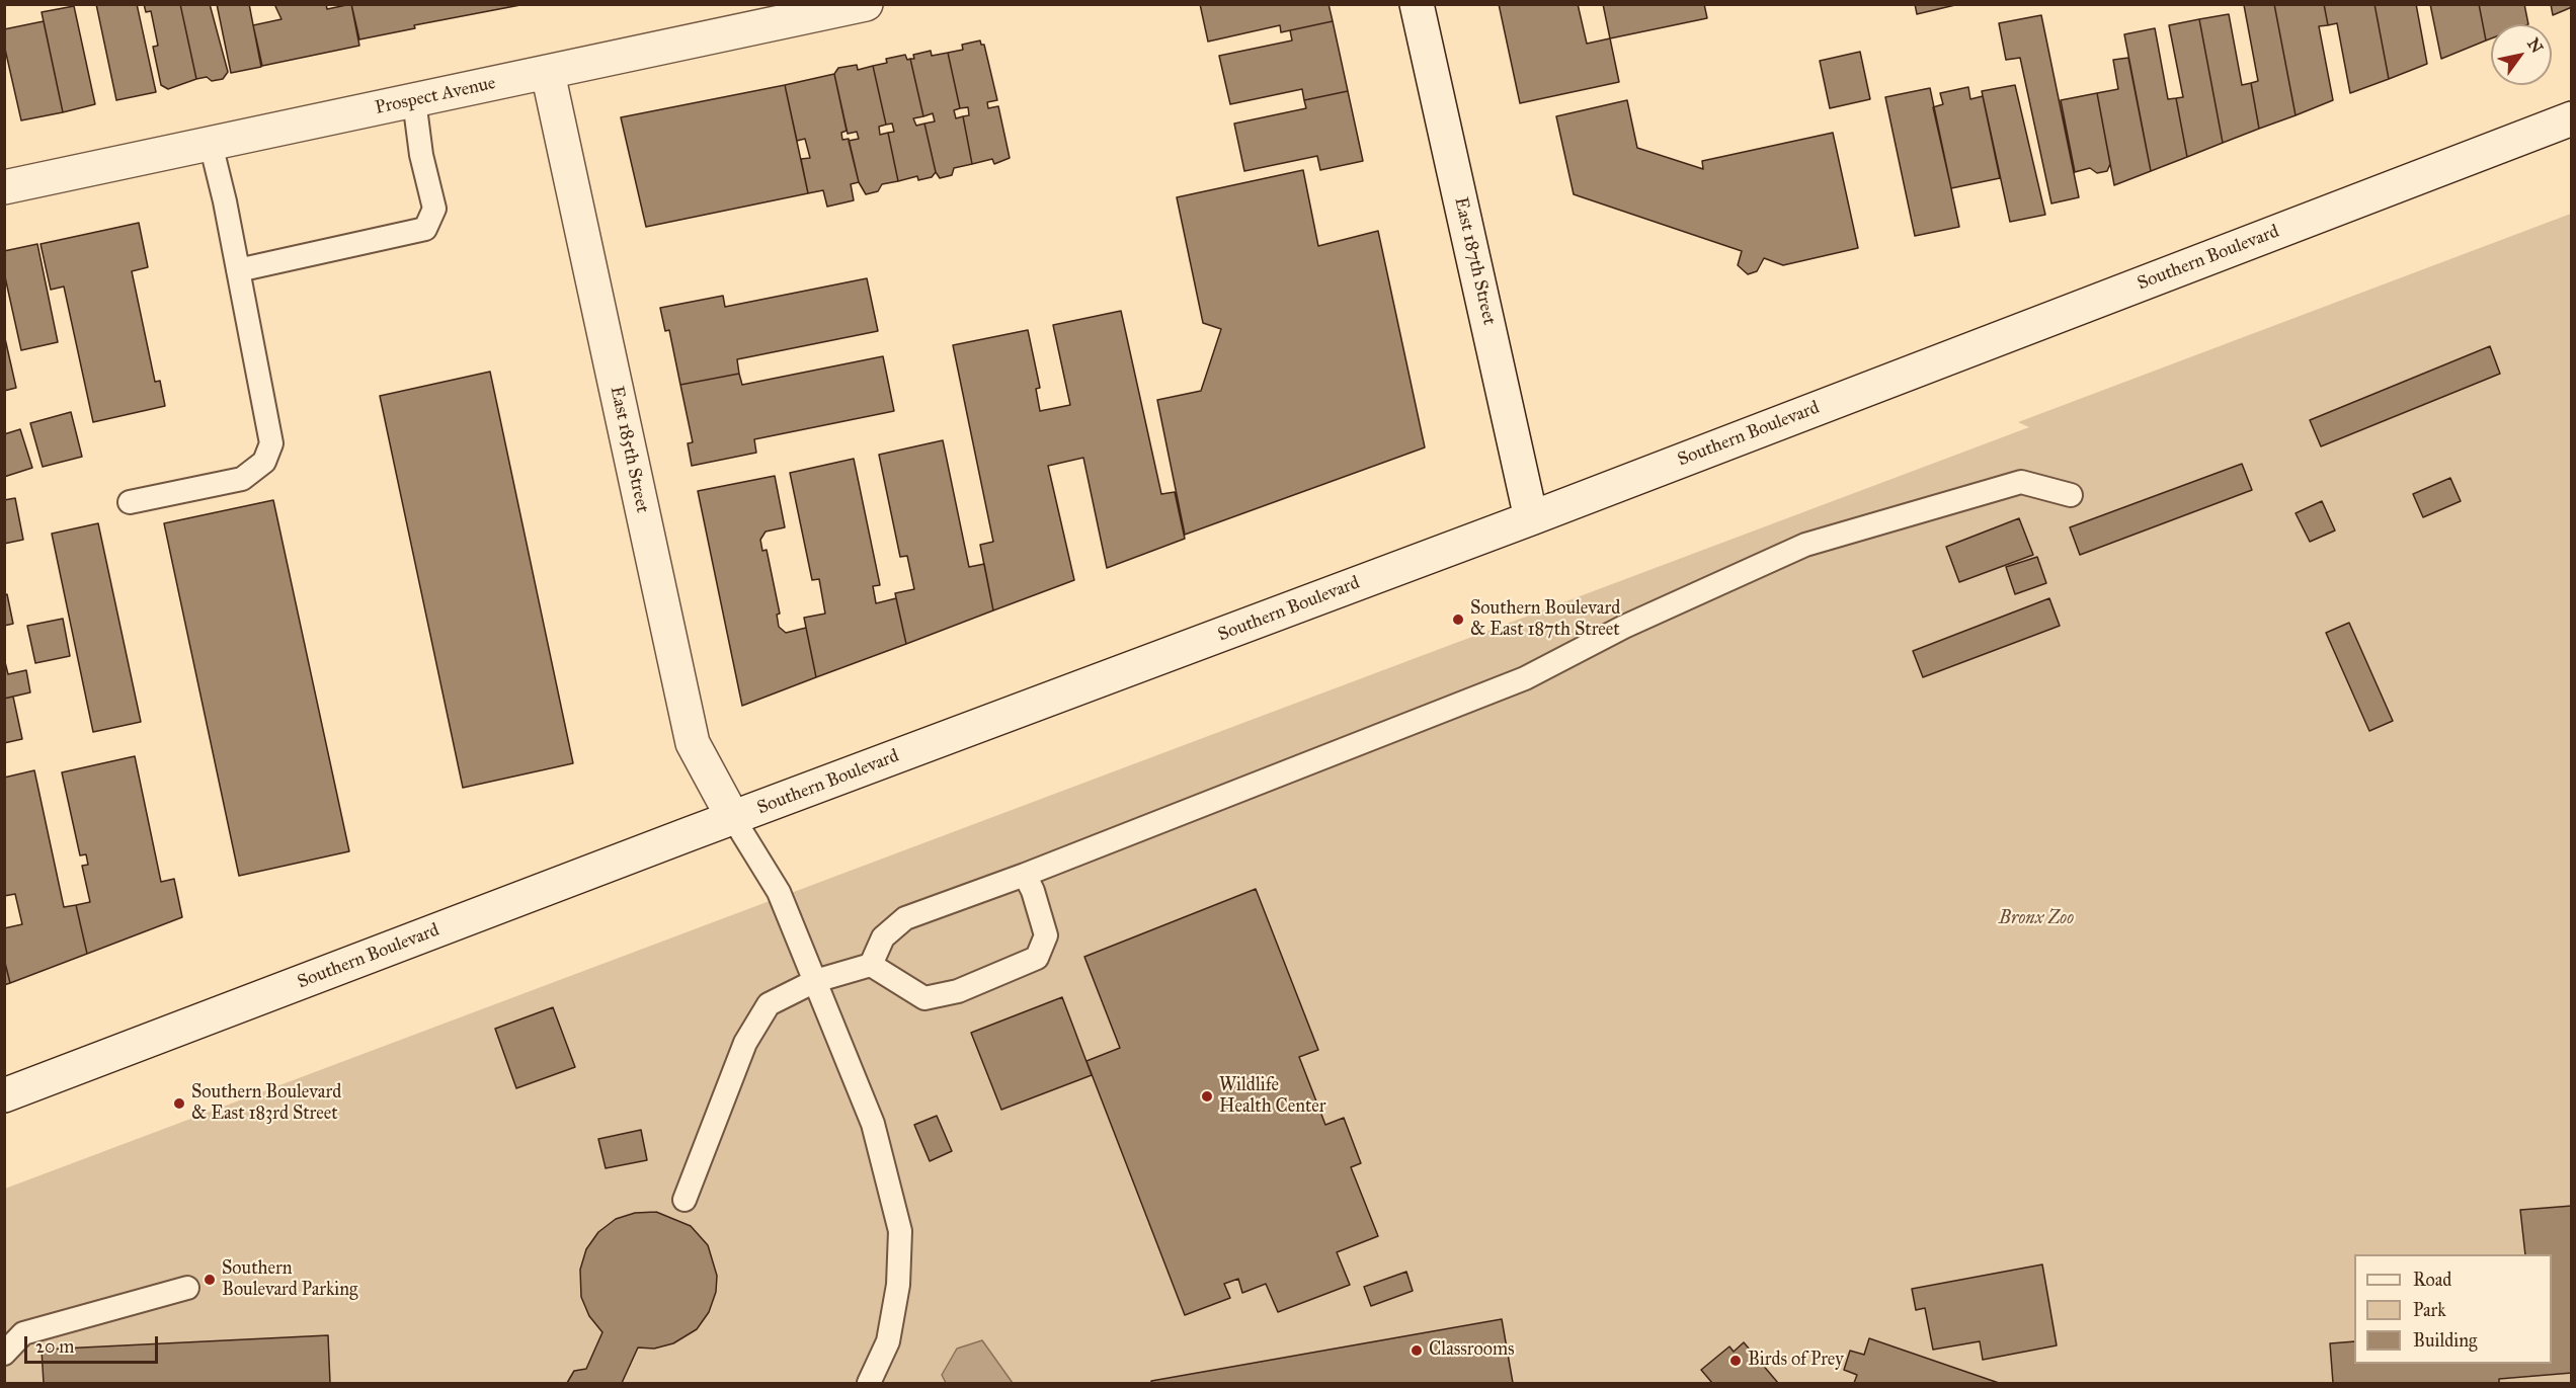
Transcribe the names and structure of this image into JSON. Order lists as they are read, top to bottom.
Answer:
{
  "streets": {
    "main road": [
      "Prospect Avenue",
      "Southern Boulevard",
      "East 187th Street",
      "East 185th Street"
    ]
  },
  "crossings": [
    ["Prospect Avenue", "East 185th Street"],
    ["Southern Boulevard", "East 187th Street"],
    ["Southern Boulevard", "East 185th Street"]
  ],
  "parks": ["Bronx Zoo"],
  "places": [
    "Southern Boulevard & East 187th Street",
    "Wildlife Health Center",
    "Southern Boulevard & East 183rd Street",
    "Southern Boulevard Parking",
    "Classrooms",
    "Birds of Prey"
  ],
  "legend": ["Road", "Park", "Building"],
  "scale_bar": "20 m",
  "north": "top right"
}
